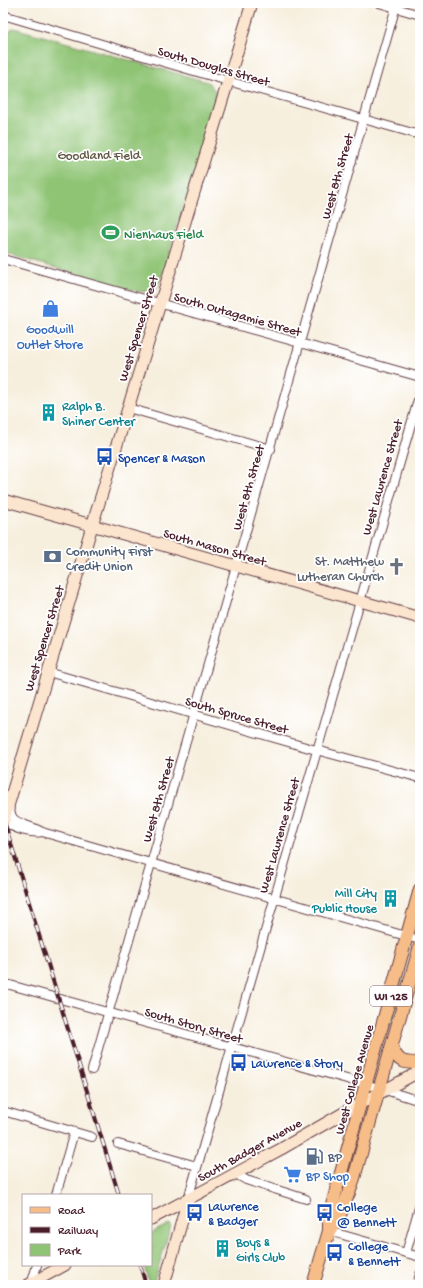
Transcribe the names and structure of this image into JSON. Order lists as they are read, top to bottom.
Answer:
{
  "streets": {
    "main road": ["WI 125", "West College Avenue"],
    "street": [
      "South Douglas Street",
      "West 8th Street",
      "South Outagamie Street",
      "West Spencer Street",
      "West Lawrence Street",
      "South Mason Street",
      "South Spruce Street",
      "South Story Street",
      "South Badger Avenue"
    ]
  },
  "crossings": [
    ["South Douglas Street", "West 8th Street"],
    ["South Douglas Street", "West Spencer Street"],
    ["West 8th Street", "South Outagamie Street"],
    ["West 8th Street", "South Mason Street"],
    ["West 8th Street", "South Spruce Street"],
    ["West 8th Street", "South Story Street"],
    ["South Outagamie Street", "West Spencer Street"],
    ["West Spencer Street", "South Mason Street"],
    ["West Spencer Street", "South Spruce Street"],
    ["West Lawrence Street", "South Mason Street"],
    ["West Lawrence Street", "South Spruce Street"],
    ["West Lawrence Street", "South Story Street"],
    ["West Lawrence Street", "South Badger Avenue"],
    ["South Story Street", "West College Avenue"],
    ["South Story Street", "South Badger Avenue"],
    ["West College Avenue", "South Badger Avenue"]
  ],
  "parks": ["Goodland Field"],
  "places": {
    "sports": ["Nienhaus Field"],
    "shop": ["Goodwill Outlet Store"],
    "building": ["Ralph B. Shiner Center", "Mill City Public House", "Boys & Girls Club"],
    "bus stop": [
      "Spencer & Mason",
      "Lawrence & Story",
      "Lawrence & Badger",
      "College @ Bennett",
      "College & Bennett"
    ],
    "bank": ["Community First Credit Union"],
    "church": ["St. Matthew Lutheran Church"],
    "fuel station": ["BP"],
    "supermarket": ["BP Shop"]
  },
  "legend": ["Road", "Railway", "Park"]
}
